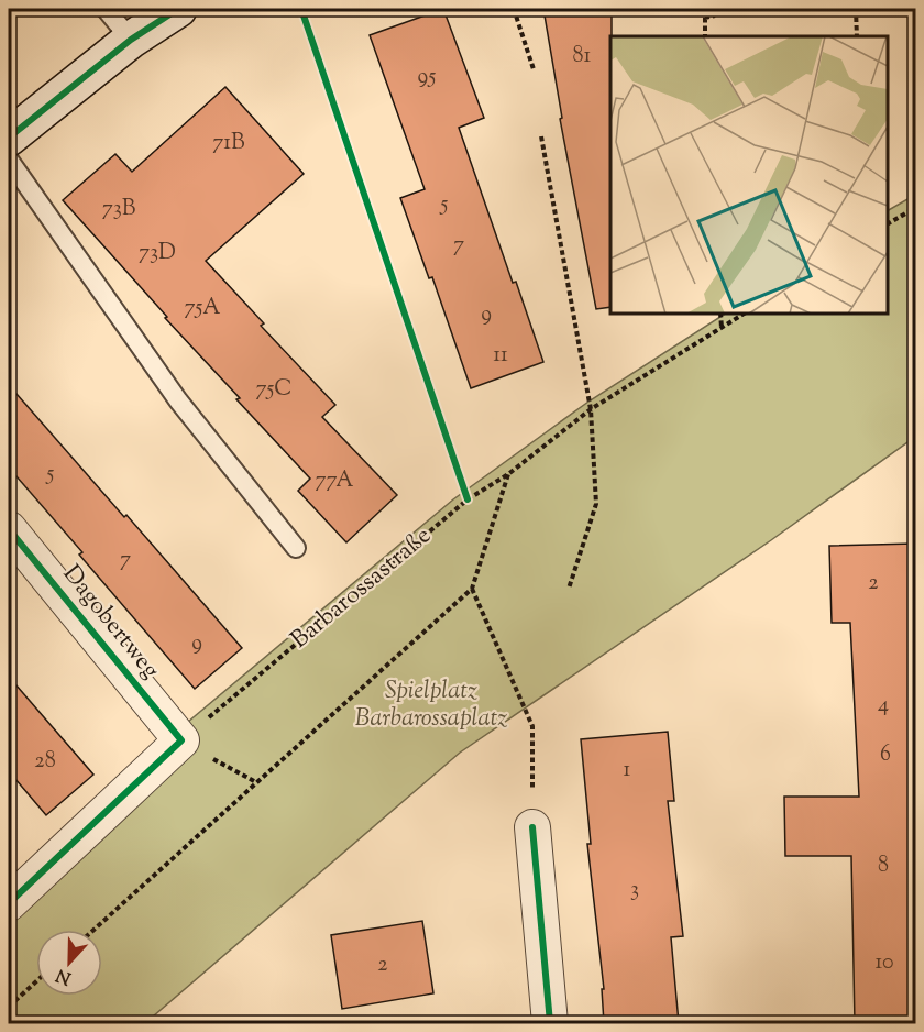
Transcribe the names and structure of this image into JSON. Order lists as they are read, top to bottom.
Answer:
{
  "streets": {
    "street": ["Dagobertweg"],
    "path": ["Barbarossastraße"]
  },
  "crossings": [
    ["Barbarossastraße", "Dagobertweg"]
  ],
  "parks": ["Spielplatz Barbarossaplatz"],
  "house_numbers": [
    "81",
    "95",
    "71B",
    "5",
    "73B",
    "7",
    "73D",
    "75A",
    "9",
    "11",
    "75C",
    "5",
    "77A",
    "7",
    "2",
    "9",
    "4",
    "6",
    "28",
    "1",
    "8",
    "3",
    "10",
    "2"
  ],
  "north": "bottom"
}
